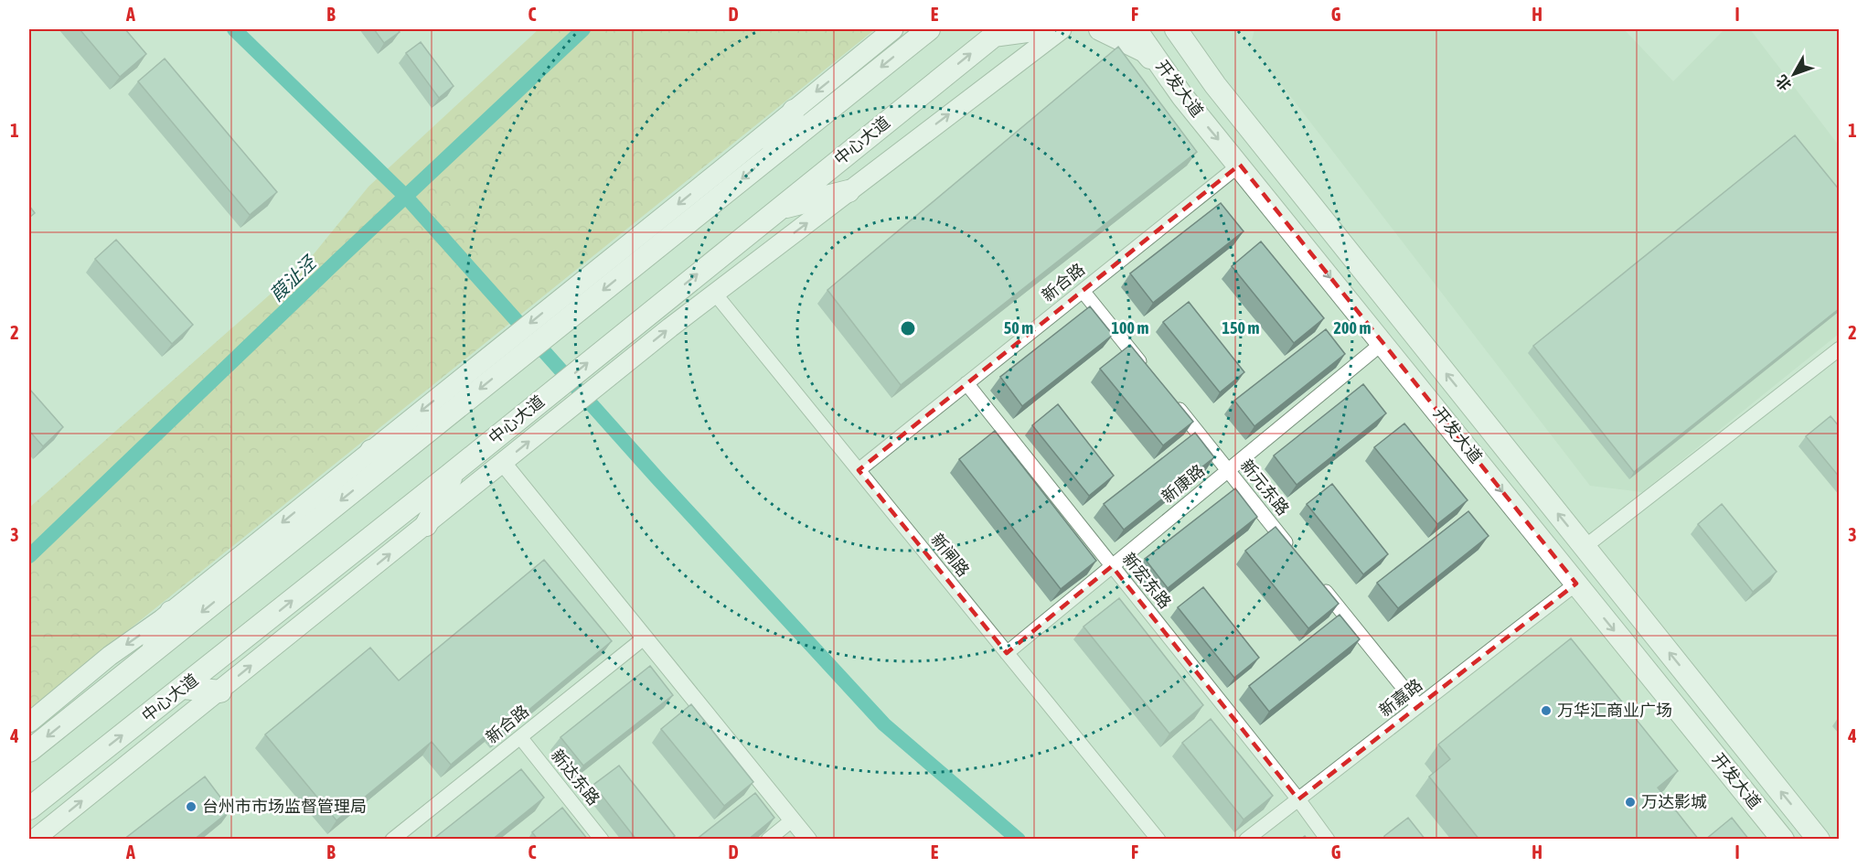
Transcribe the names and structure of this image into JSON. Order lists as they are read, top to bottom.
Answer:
{
  "streets": {
    "main road": ["开发大道", "中心大道"],
    "street": [
      "新合路",
      "新康路",
      "新元东路",
      "新闸路",
      "新宏东路",
      "新嘉路",
      "新达东路"
    ]
  },
  "crossings": [
    ["开发大道", "新合路"],
    ["开发大道", "新康路"],
    ["开发大道", "新嘉路"],
    ["新合路", "新闸路"],
    ["新合路", "新宏东路"],
    ["新合路", "新达东路"],
    ["新康路", "新元东路"],
    ["新康路", "新闸路"],
    ["新康路", "新宏东路"],
    ["新宏东路", "新嘉路"]
  ],
  "water": ["葭沚泾"],
  "places": ["万华汇商业广场", "万达影城", "台州市市场监督管理局"],
  "north": "bottom left",
  "grid": {
    "columns": [
      "A",
      "B",
      "C",
      "D",
      "E",
      "F",
      "G",
      "H",
      "I"
    ],
    "rows": [
      "1",
      "2",
      "3",
      "4"
    ]
  },
  "rings": [
    "50 m",
    "100 m",
    "150 m",
    "200 m"
  ]
}
